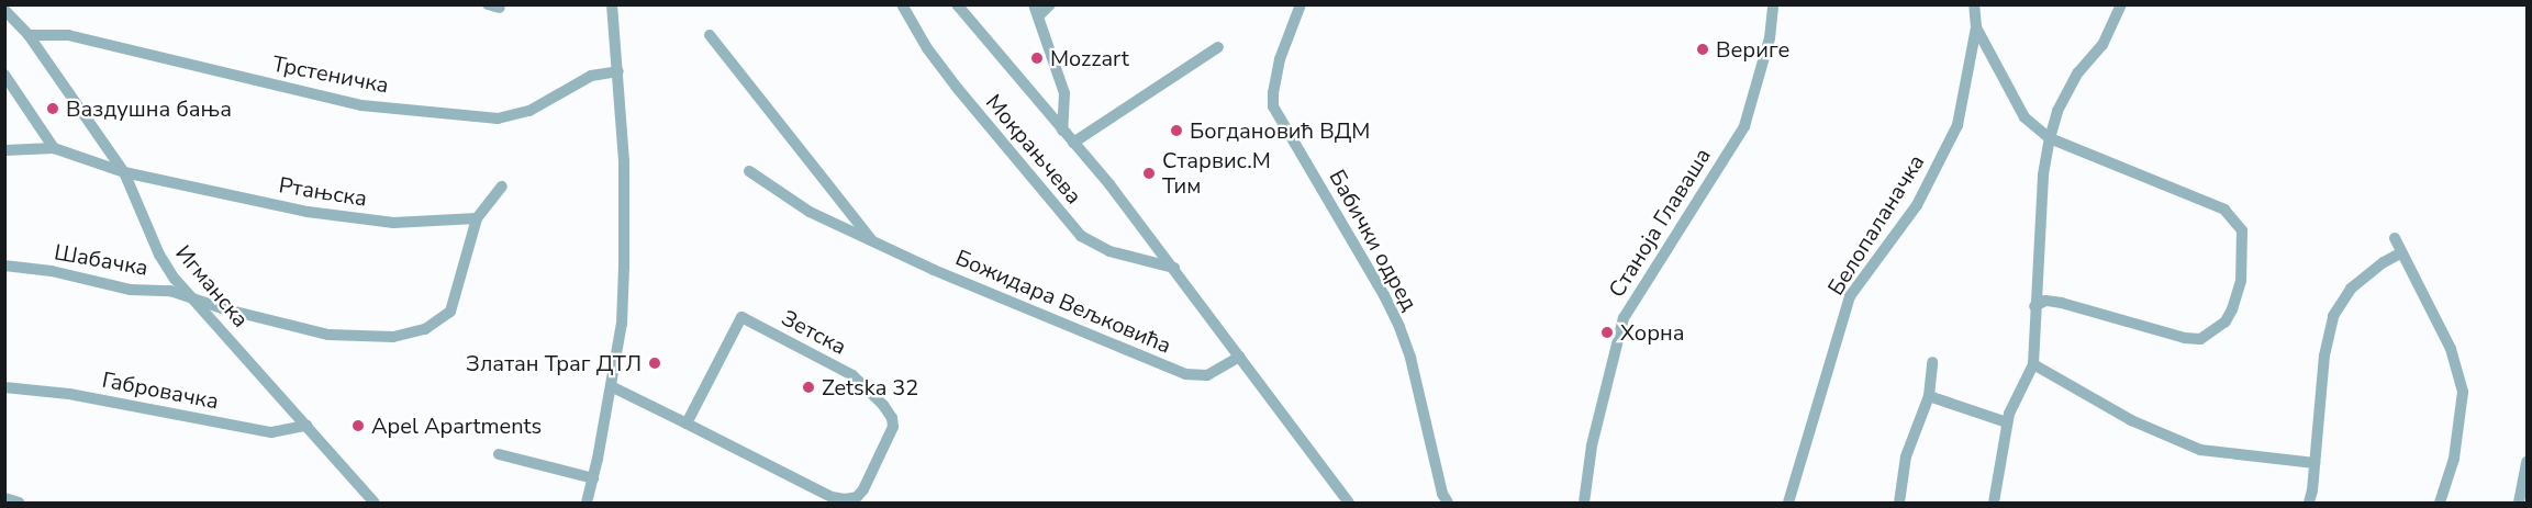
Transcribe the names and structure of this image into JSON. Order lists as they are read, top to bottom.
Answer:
{
  "streets": {
    "street": [
      "Трстеничка",
      "Мокрањчева",
      "Ртањска",
      "Станоја Главаша",
      "Белопаланачка",
      "Бабички одред",
      "Шабачка",
      "Игманска",
      "Божидара Вељковића",
      "Зетска",
      "Габровачка"
    ]
  },
  "crossings": [
    ["Трстеничка", "Игманска"],
    ["Мокрањчева", "Божидара Вељковића"],
    ["Ртањска", "Игманска"],
    ["Шабачка", "Игманска"],
    ["Игманска", "Габровачка"]
  ],
  "places": [
    "Вериге",
    "Mozzart",
    "Ваздушна бања",
    "Богдановић ВДМ",
    "Старвис.М Тим",
    "Хорна",
    "Златан Траг ДТЛ",
    "Zetska 32",
    "Apel Apartments"
  ]
}
